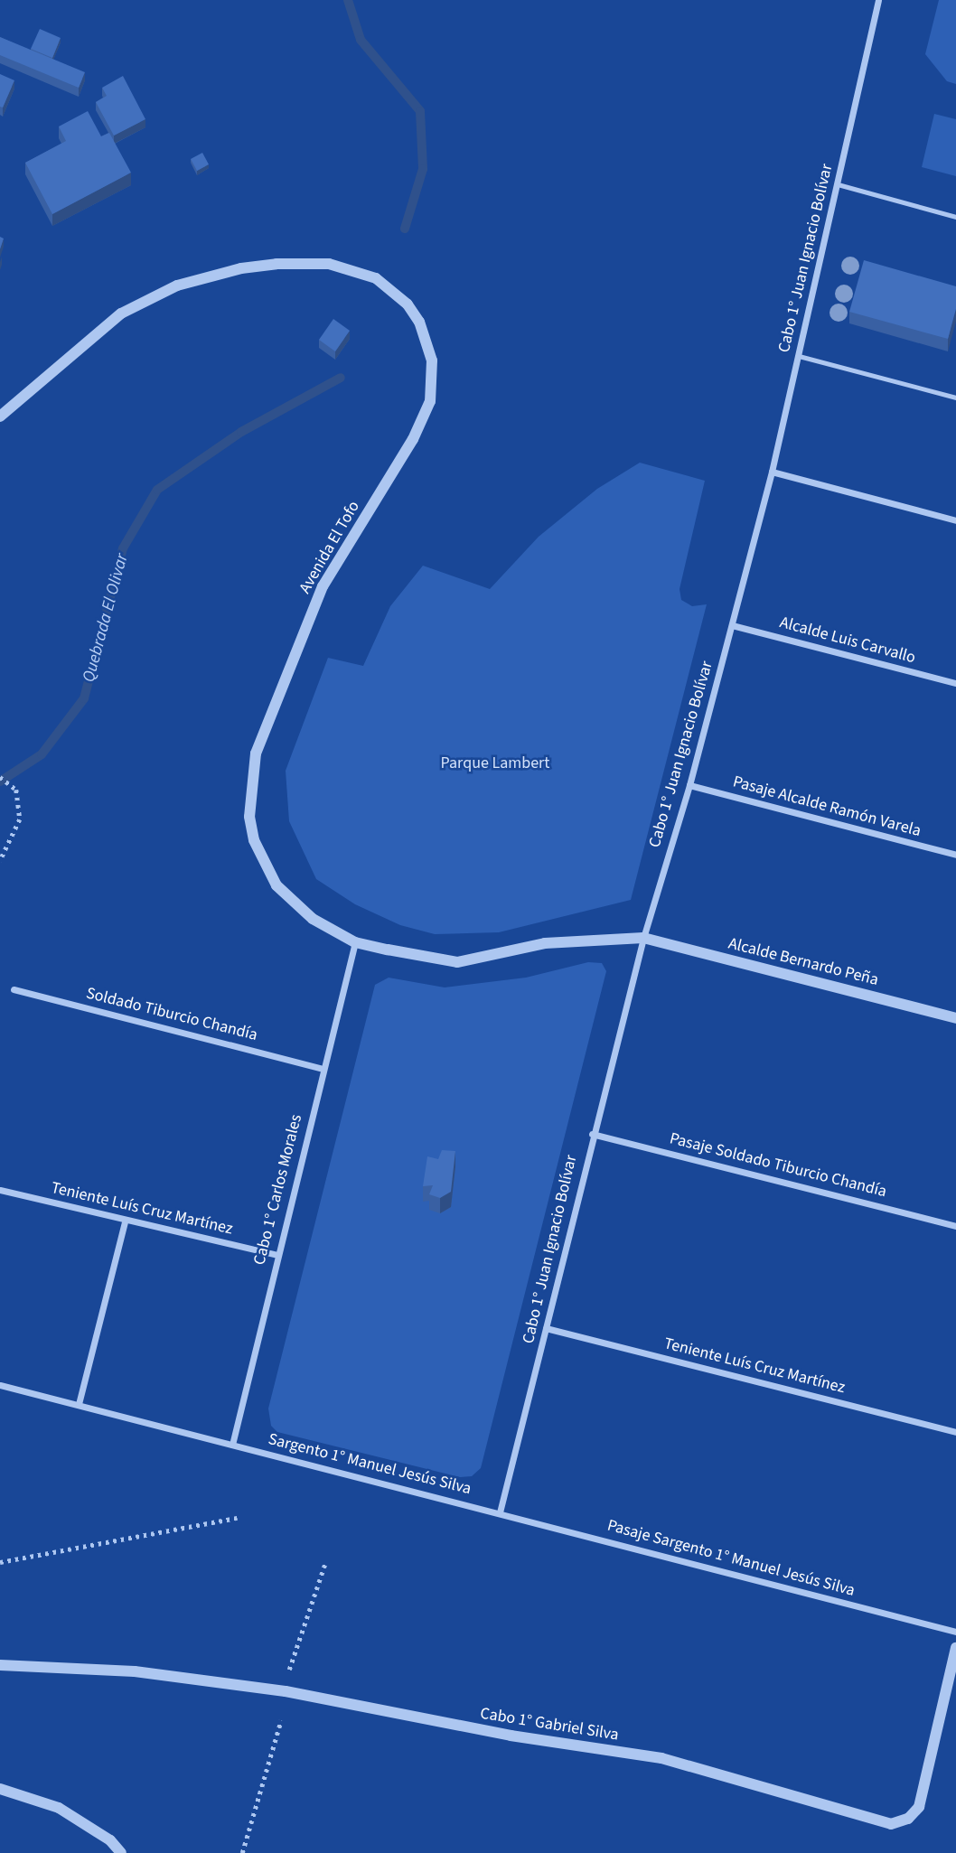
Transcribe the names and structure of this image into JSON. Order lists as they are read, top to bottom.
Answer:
{
  "streets": {
    "street": [
      "Cabo 1° Juan Ignacio Bolívar",
      "Avenida El Tofo",
      "Alcalde Luis Carvallo",
      "Pasaje Alcalde Ramón Varela",
      "Alcalde Bernardo Peña",
      "Soldado Tiburcio Chandía",
      "Pasaje Soldado Tiburcio Chandía",
      "Cabo 1° Carlos Morales",
      "Teniente Luís Cruz Martínez",
      "Sargento 1° Manuel Jesús Silva",
      "Pasaje Sargento 1° Manuel Jesús Silva",
      "Cabo 1° Gabriel Silva"
    ]
  },
  "crossings": [
    ["Cabo 1° Juan Ignacio Bolívar", "Avenida El Tofo"],
    ["Cabo 1° Juan Ignacio Bolívar", "Alcalde Luis Carvallo"],
    ["Cabo 1° Juan Ignacio Bolívar", "Pasaje Alcalde Ramón Varela"],
    ["Cabo 1° Juan Ignacio Bolívar", "Alcalde Bernardo Peña"],
    ["Cabo 1° Juan Ignacio Bolívar", "Pasaje Soldado Tiburcio Chandía"],
    ["Cabo 1° Juan Ignacio Bolívar", "Teniente Luís Cruz Martínez"],
    ["Cabo 1° Juan Ignacio Bolívar", "Sargento 1° Manuel Jesús Silva"],
    ["Cabo 1° Juan Ignacio Bolívar", "Pasaje Sargento 1° Manuel Jesús Silva"],
    ["Avenida El Tofo", "Alcalde Bernardo Peña"],
    ["Avenida El Tofo", "Cabo 1° Carlos Morales"],
    ["Soldado Tiburcio Chandía", "Cabo 1° Carlos Morales"],
    ["Cabo 1° Carlos Morales", "Teniente Luís Cruz Martínez"],
    ["Cabo 1° Carlos Morales", "Sargento 1° Manuel Jesús Silva"],
    ["Sargento 1° Manuel Jesús Silva", "Pasaje Sargento 1° Manuel Jesús Silva"]
  ],
  "water": ["Quebrada El Olivar"],
  "parks": ["Parque Lambert"]
}
